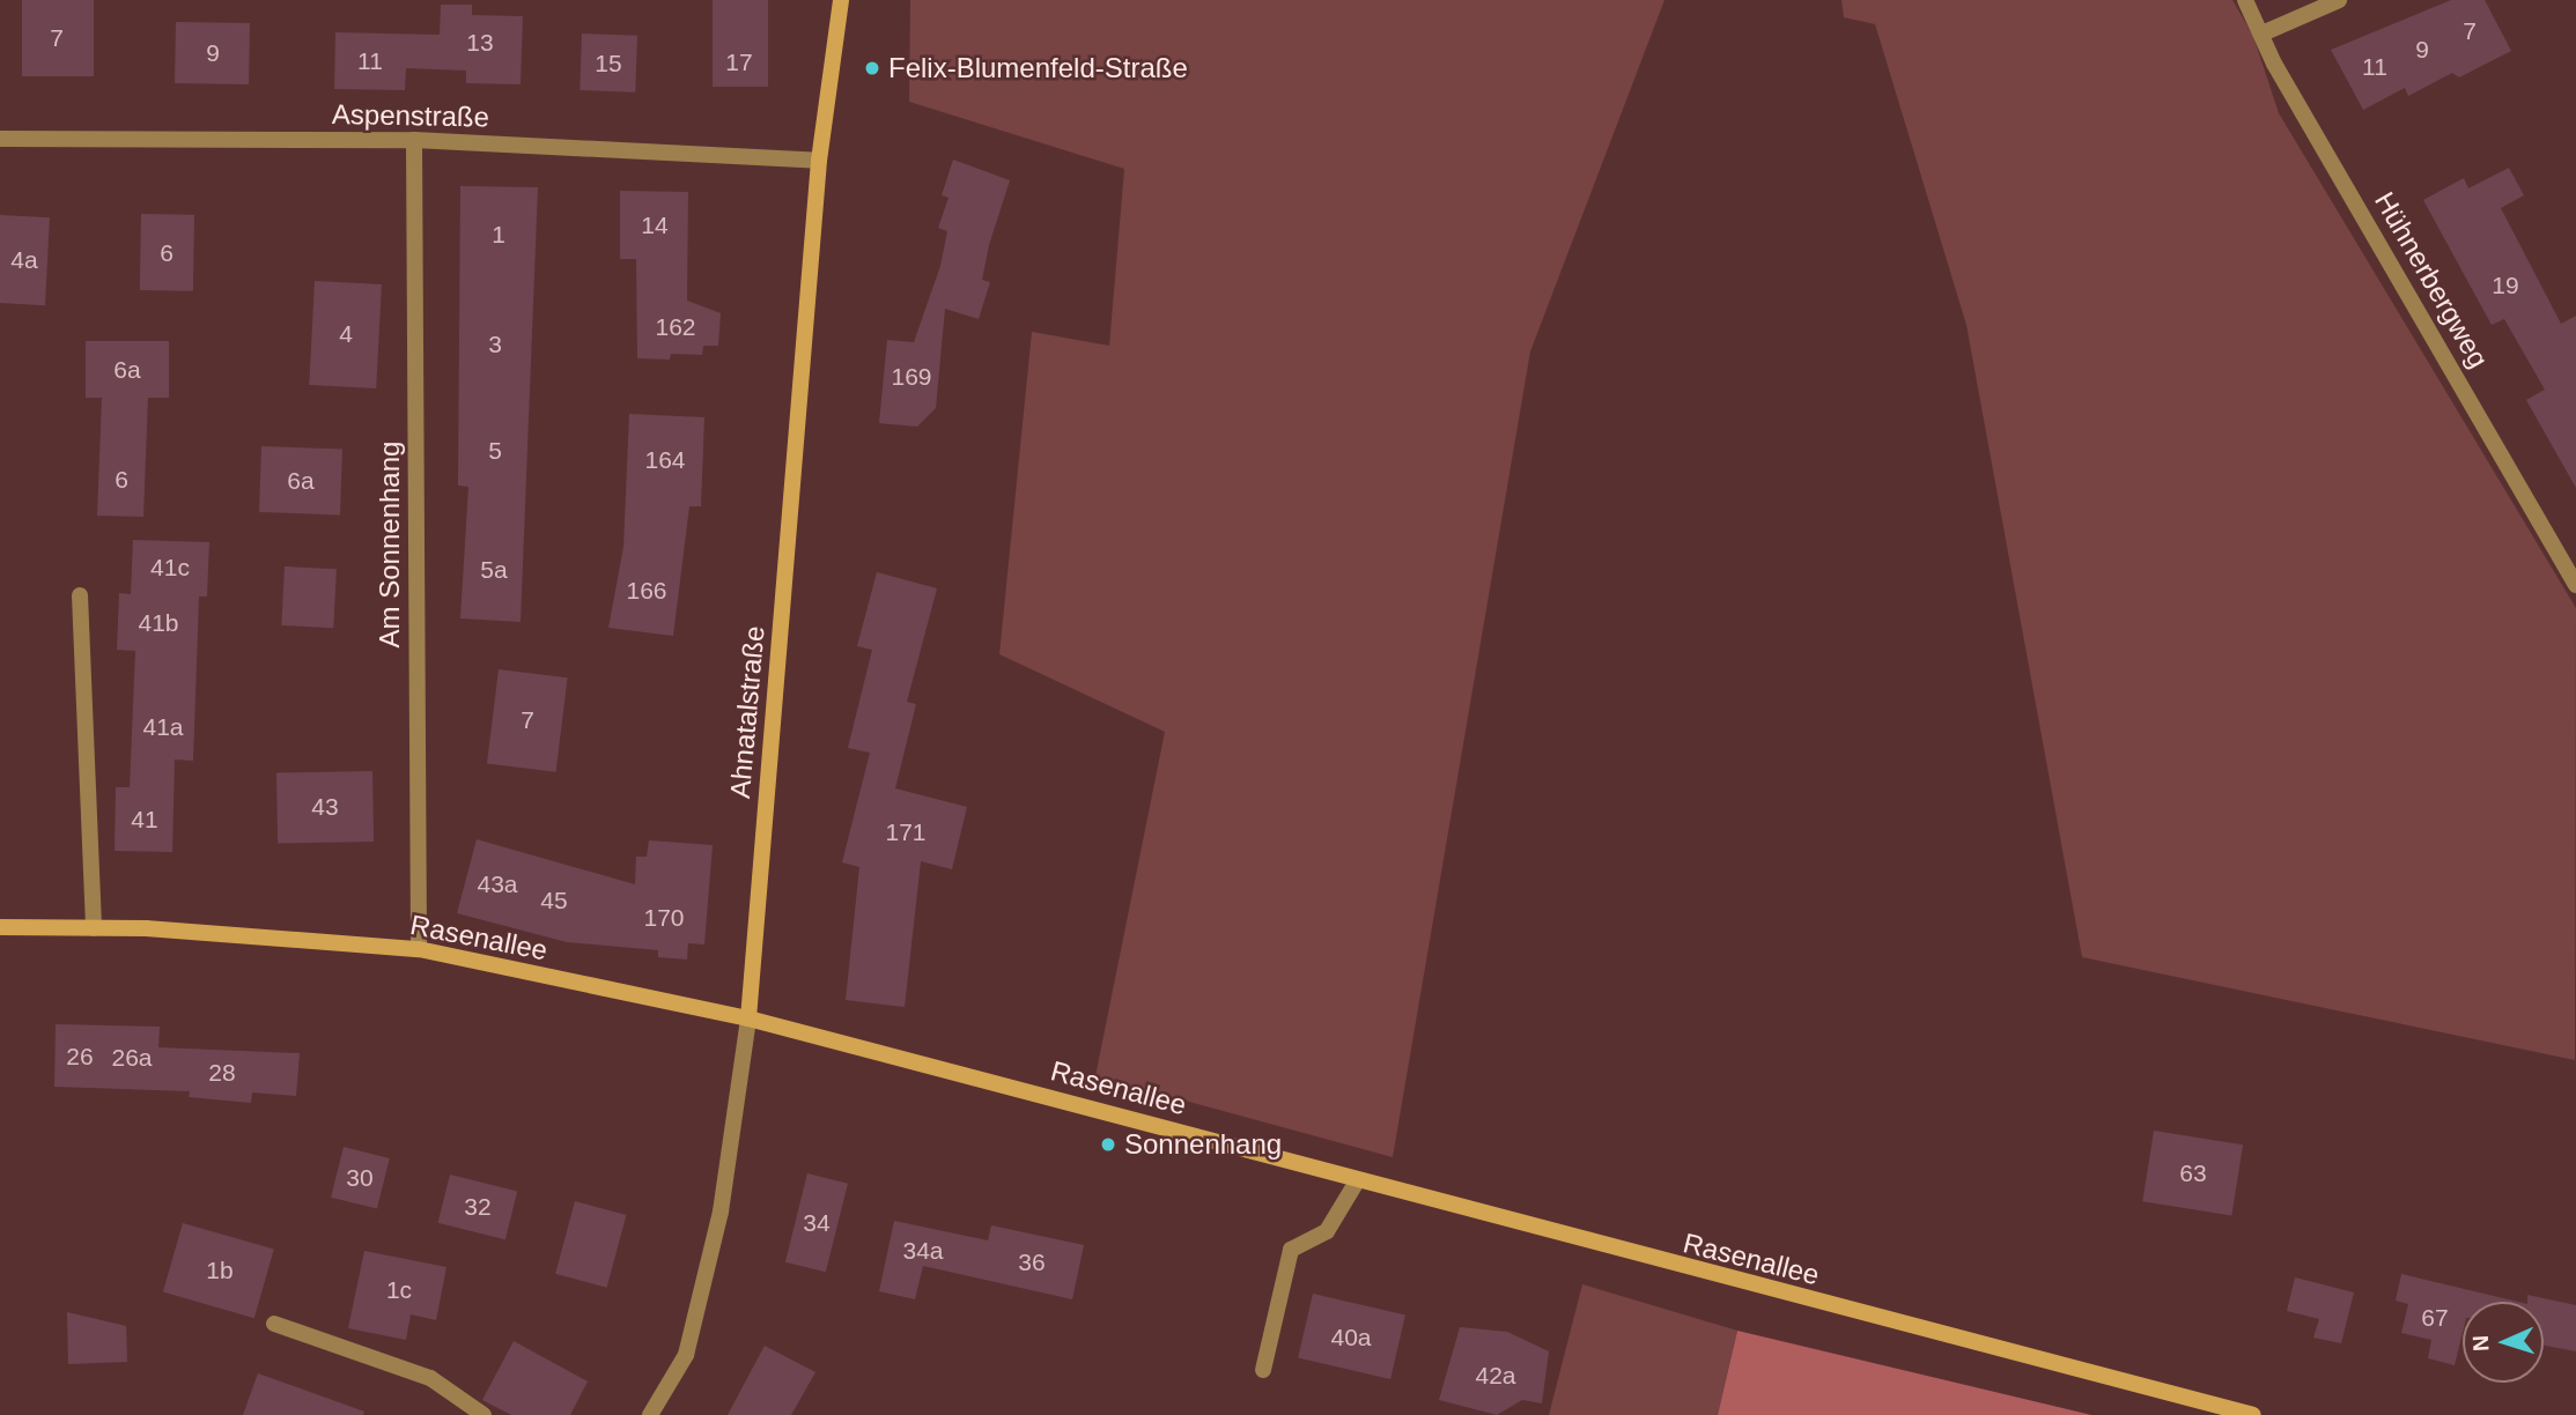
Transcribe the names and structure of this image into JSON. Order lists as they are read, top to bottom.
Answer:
{
  "streets": {
    "main road": ["Ahnatalstraße", "Rasenallee"],
    "street": ["Aspenstraße", "Hühnerbergweg", "Am Sonnenhang"]
  },
  "crossings": [
    ["Aspenstraße", "Am Sonnenhang"],
    ["Aspenstraße", "Ahnatalstraße"],
    ["Am Sonnenhang", "Rasenallee"],
    ["Ahnatalstraße", "Rasenallee"]
  ],
  "places": ["Felix-Blumenfeld-Straße", "Sonnenhang"],
  "house_numbers": [
    "7",
    "7",
    "13",
    "9",
    "9",
    "11",
    "17",
    "15",
    "11",
    "14",
    "1",
    "6",
    "4a",
    "19",
    "162",
    "4",
    "3",
    "6a",
    "169",
    "5",
    "164",
    "6",
    "6a",
    "41c",
    "5a",
    "166",
    "41b",
    "7",
    "41a",
    "43",
    "41",
    "171",
    "43a",
    "45",
    "170",
    "26",
    "26a",
    "28",
    "63",
    "30",
    "32",
    "34",
    "34a",
    "36",
    "1b",
    "1c",
    "67",
    "40a",
    "42a"
  ],
  "north": "left"
}
